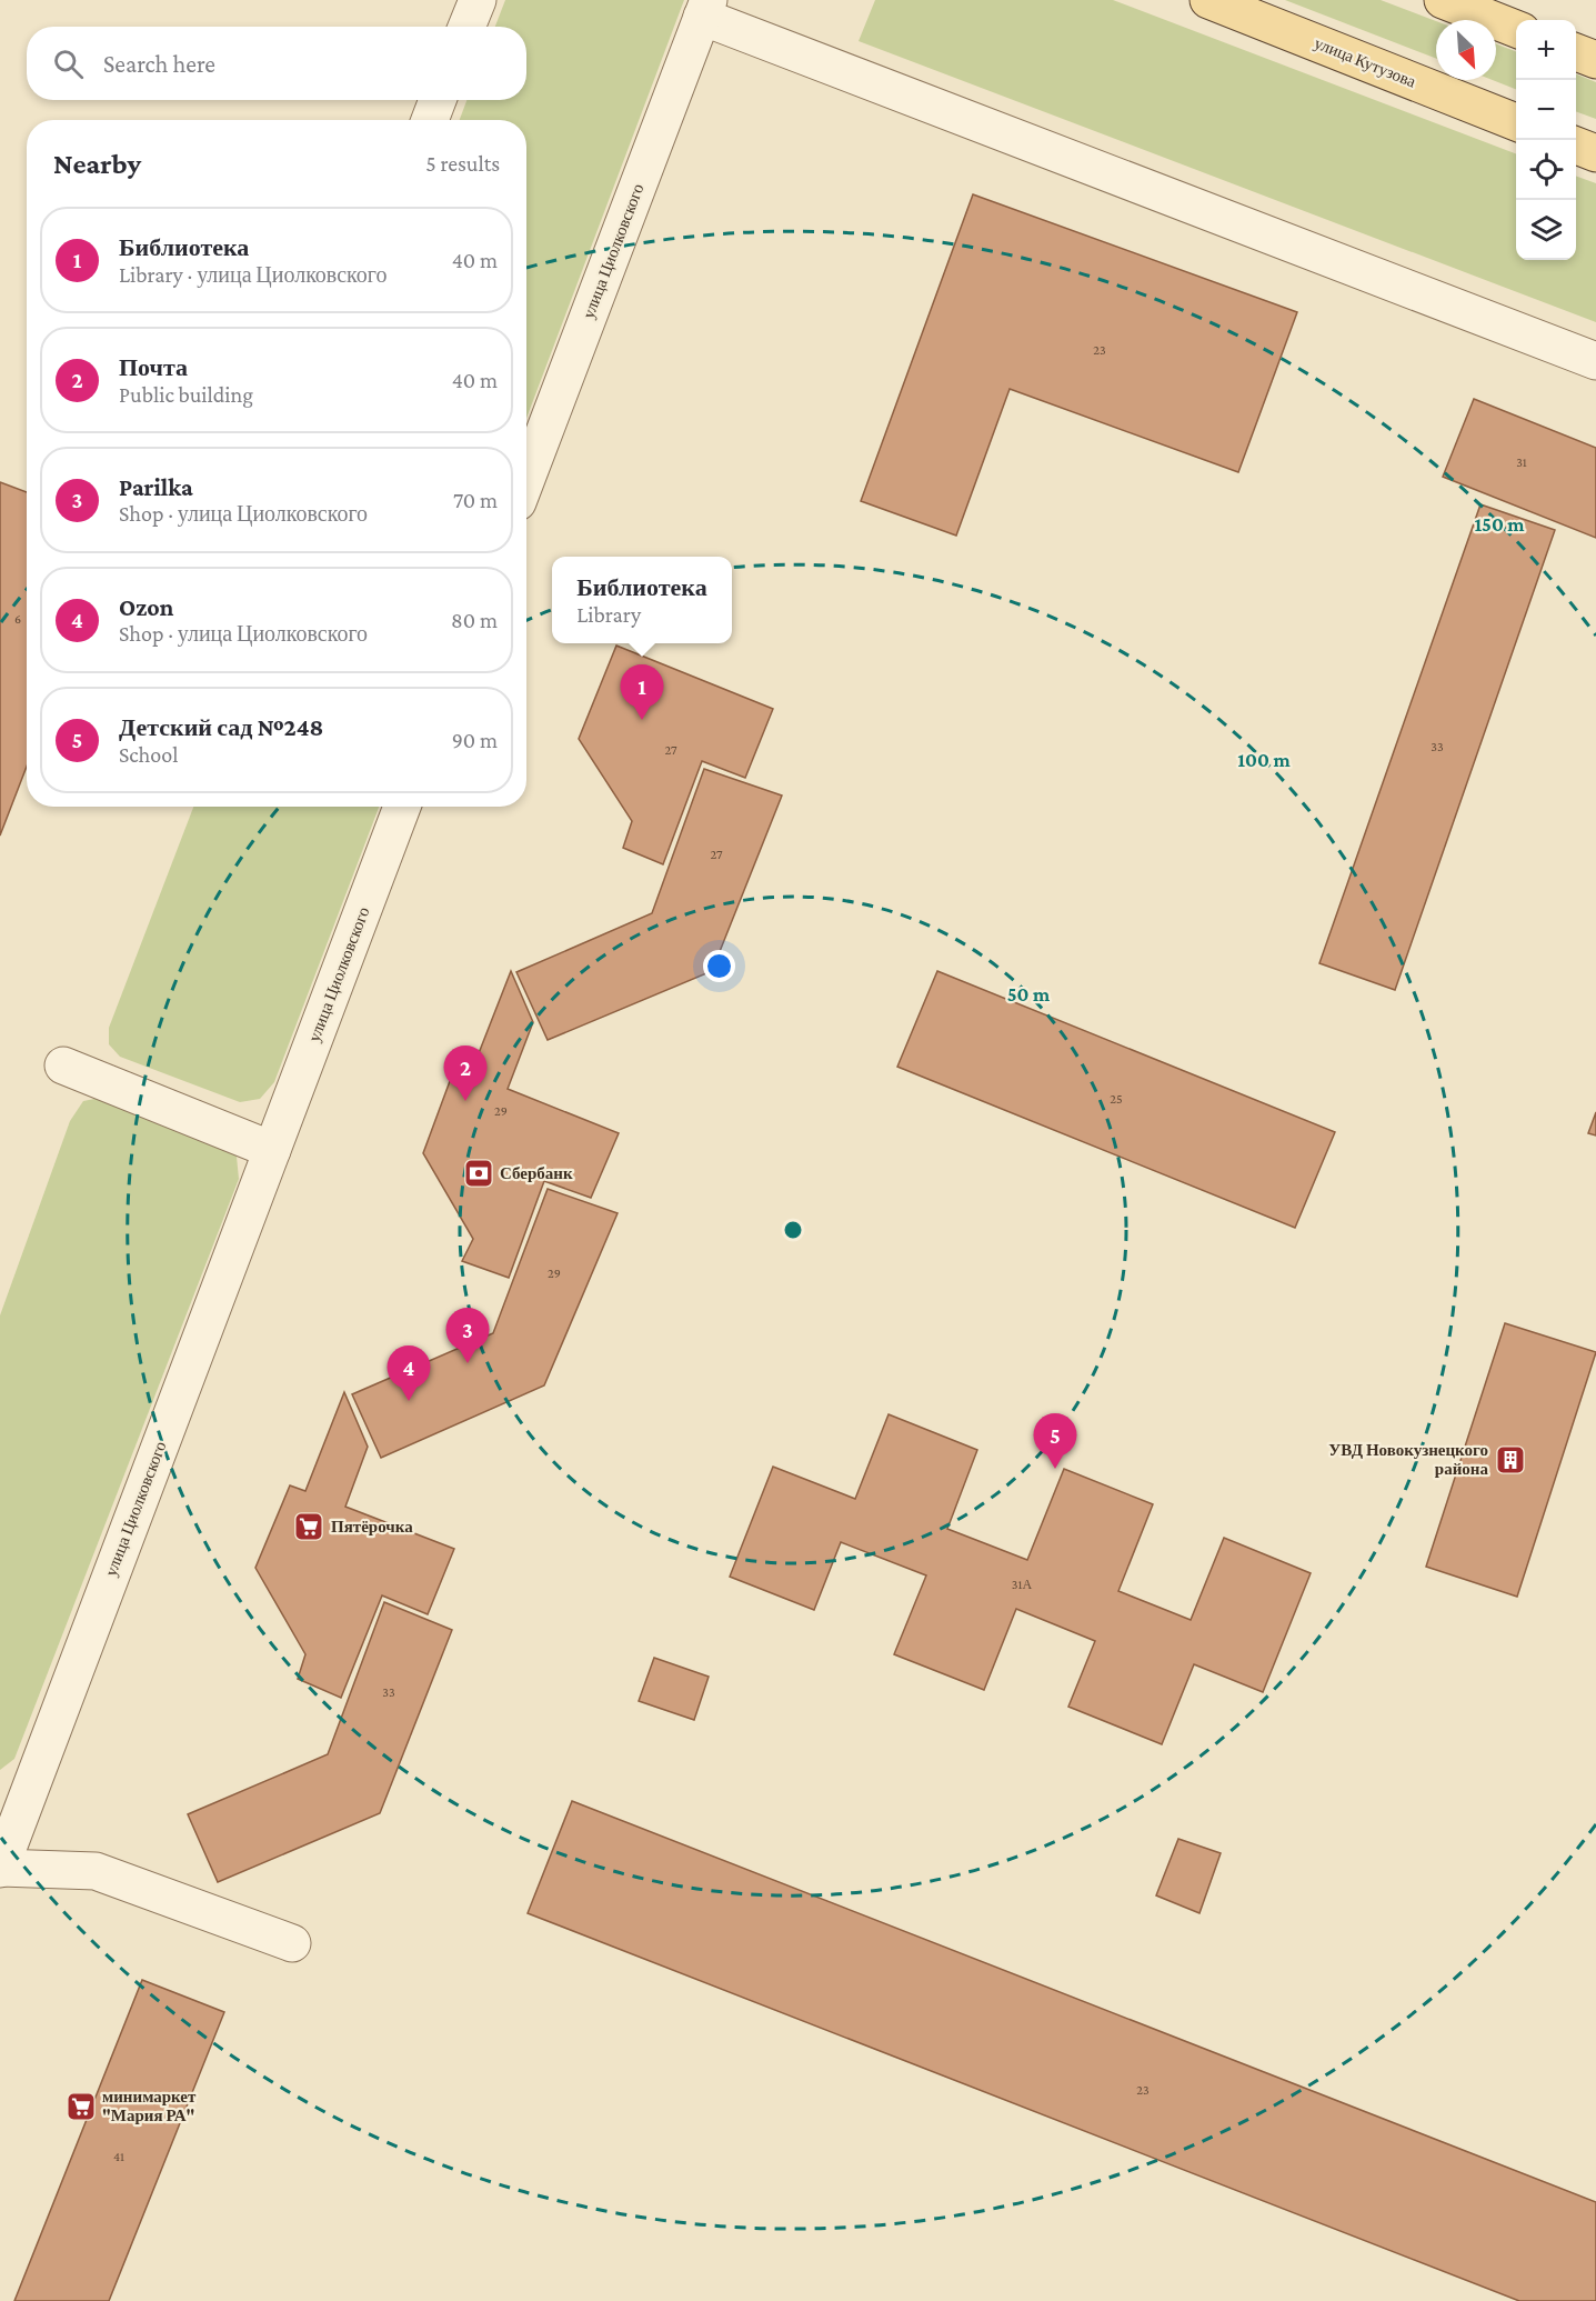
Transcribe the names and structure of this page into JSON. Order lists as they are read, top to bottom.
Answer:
{
  "streets": {
    "main road": ["улица Кутузова"],
    "street": ["улица Циолковского"]
  },
  "places": {
    "bank": ["Сбербанк"],
    "building": ["УВД Новокузнецкого района"],
    "supermarket": ["Пятёрочка", "минимаркет \"Мария РА\""]
  },
  "house_numbers": [
    "23",
    "31",
    "6",
    "33",
    "27",
    "27",
    "25",
    "29",
    "29",
    "31А",
    "33",
    "23",
    "41"
  ],
  "north": "bottom right",
  "page": {
    "map_buttons": ["+", "−"],
    "search": "Search here",
    "heading": ["Nearby", "5 results"],
    "list": [
      {
        "mark": "1",
        "name": "Библиотека",
        "note": "Library · улица Циолковского",
        "value": "40 m"
      },
      {
        "mark": "2",
        "name": "Почта",
        "note": "Public building",
        "value": "40 m"
      },
      {
        "mark": "3",
        "name": "Parilka",
        "note": "Shop · улица Циолковского",
        "value": "70 m"
      },
      {
        "mark": "4",
        "name": "Ozon",
        "note": "Shop · улица Циолковского",
        "value": "80 m"
      },
      {
        "mark": "5",
        "name": "Детский сад №248",
        "note": "School",
        "value": "90 m"
      }
    ],
    "popup": ["Библиотека", "Library"],
    "pins": [
      "1",
      "2",
      "3",
      "4",
      "5"
    ]
  },
  "rings": ["150 m", "100 m", "50 m"]
}
